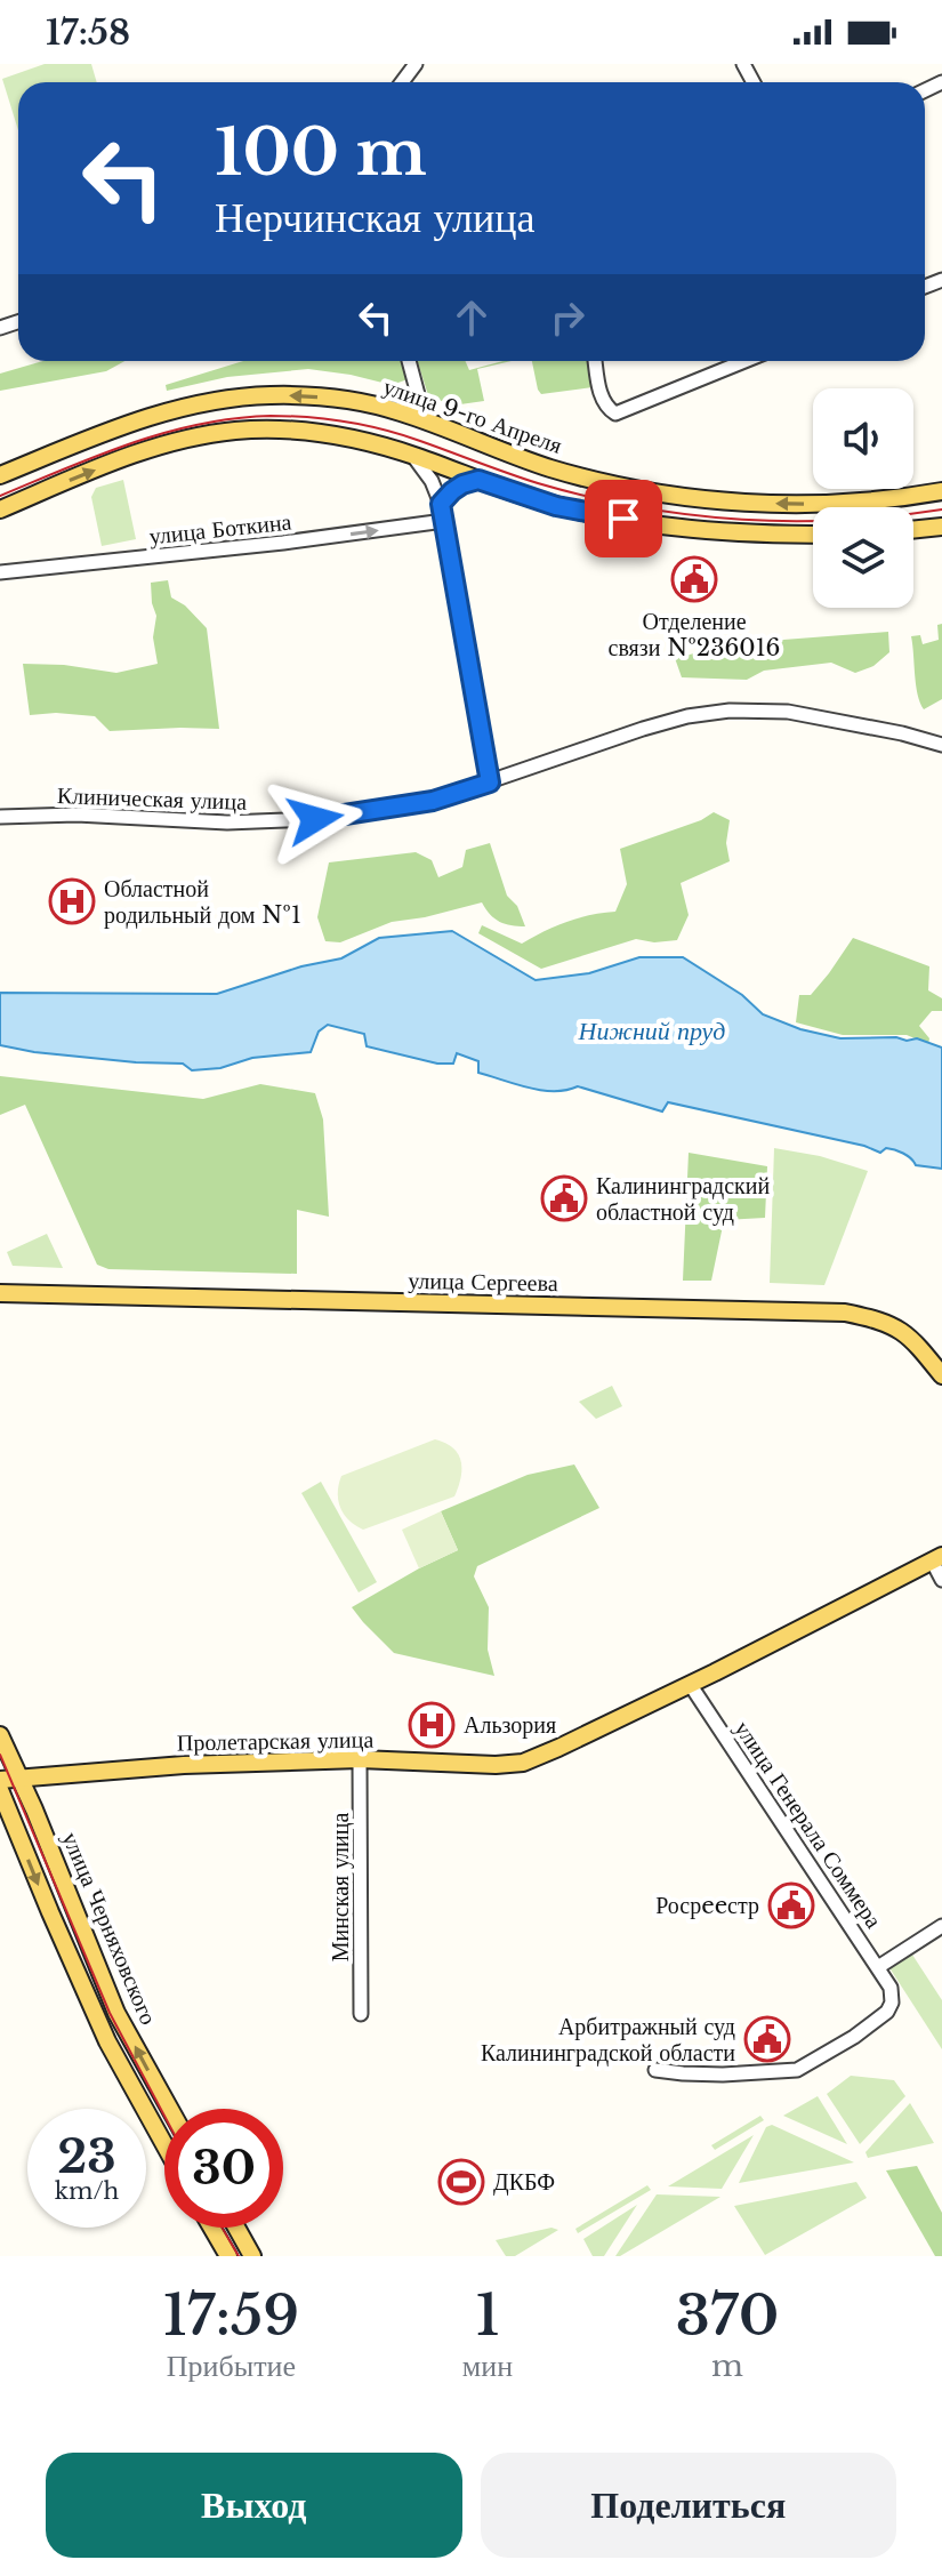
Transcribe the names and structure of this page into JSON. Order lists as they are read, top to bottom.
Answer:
{
  "streets": {
    "main road": [
      "улица 9-го Апреля",
      "улица Сергеева",
      "Пролетарская улица",
      "улица Черняховского"
    ],
    "street": [
      "улица Боткина",
      "Клиническая улица",
      "улица Генерала Соммера",
      "Минская улица"
    ]
  },
  "crossings": [
    ["Пролетарская улица", "улица Генерала Соммера"],
    ["Пролетарская улица", "Минская улица"],
    ["Пролетарская улица", "улица Черняховского"]
  ],
  "one_way": ["улица Боткина"],
  "water": ["Нижний пруд"],
  "places": {
    "public building": [
      "Отделение связи №236016",
      "Калининградский областной суд",
      "Росрeeстр",
      "Арбитражный суд Калининградской области"
    ],
    "hospital": ["Областной родильный дом №1", "Альзория"],
    "sports": ["ДКБФ"]
  },
  "page": {
    "status": "17:58",
    "turn": ["100 m", "Нерчинская улица"],
    "speed": "23 km/h",
    "limit": "30",
    "eta": [
      "17:59",
      "Прибытие",
      "1",
      "мин",
      "370",
      "m"
    ],
    "buttons": ["Выход", "Поделиться"]
  }
}
